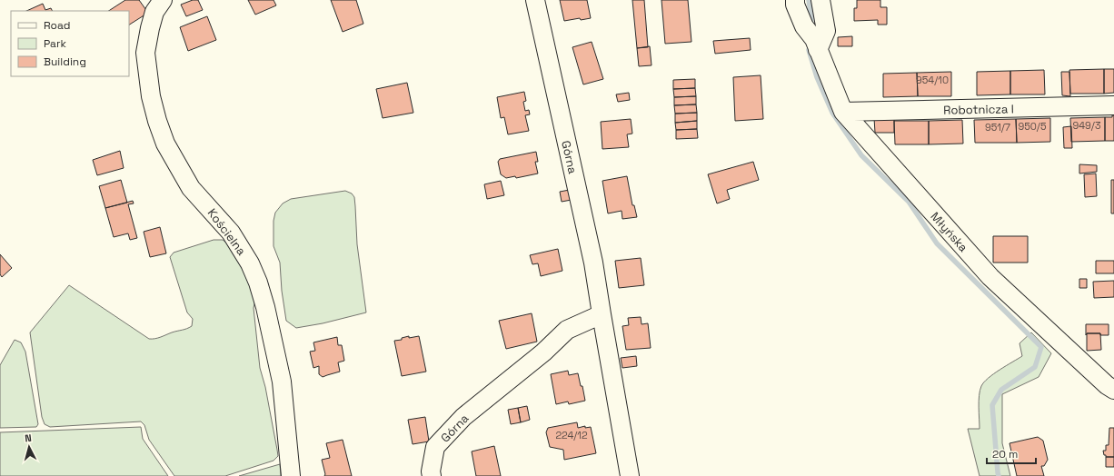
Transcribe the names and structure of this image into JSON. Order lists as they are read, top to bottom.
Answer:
{
  "streets": {
    "street": [
      "Robotnicza I",
      "Górna",
      "Kościelna",
      "Młyńska"
    ]
  },
  "crossings": [
    ["Robotnicza I", "Młyńska"]
  ],
  "house_numbers": [
    "954/10",
    "949/3",
    "950/5",
    "951/7",
    "224/12"
  ],
  "legend": ["Road", "Park", "Building"],
  "scale_bar": "20 m",
  "north": "top"
}
